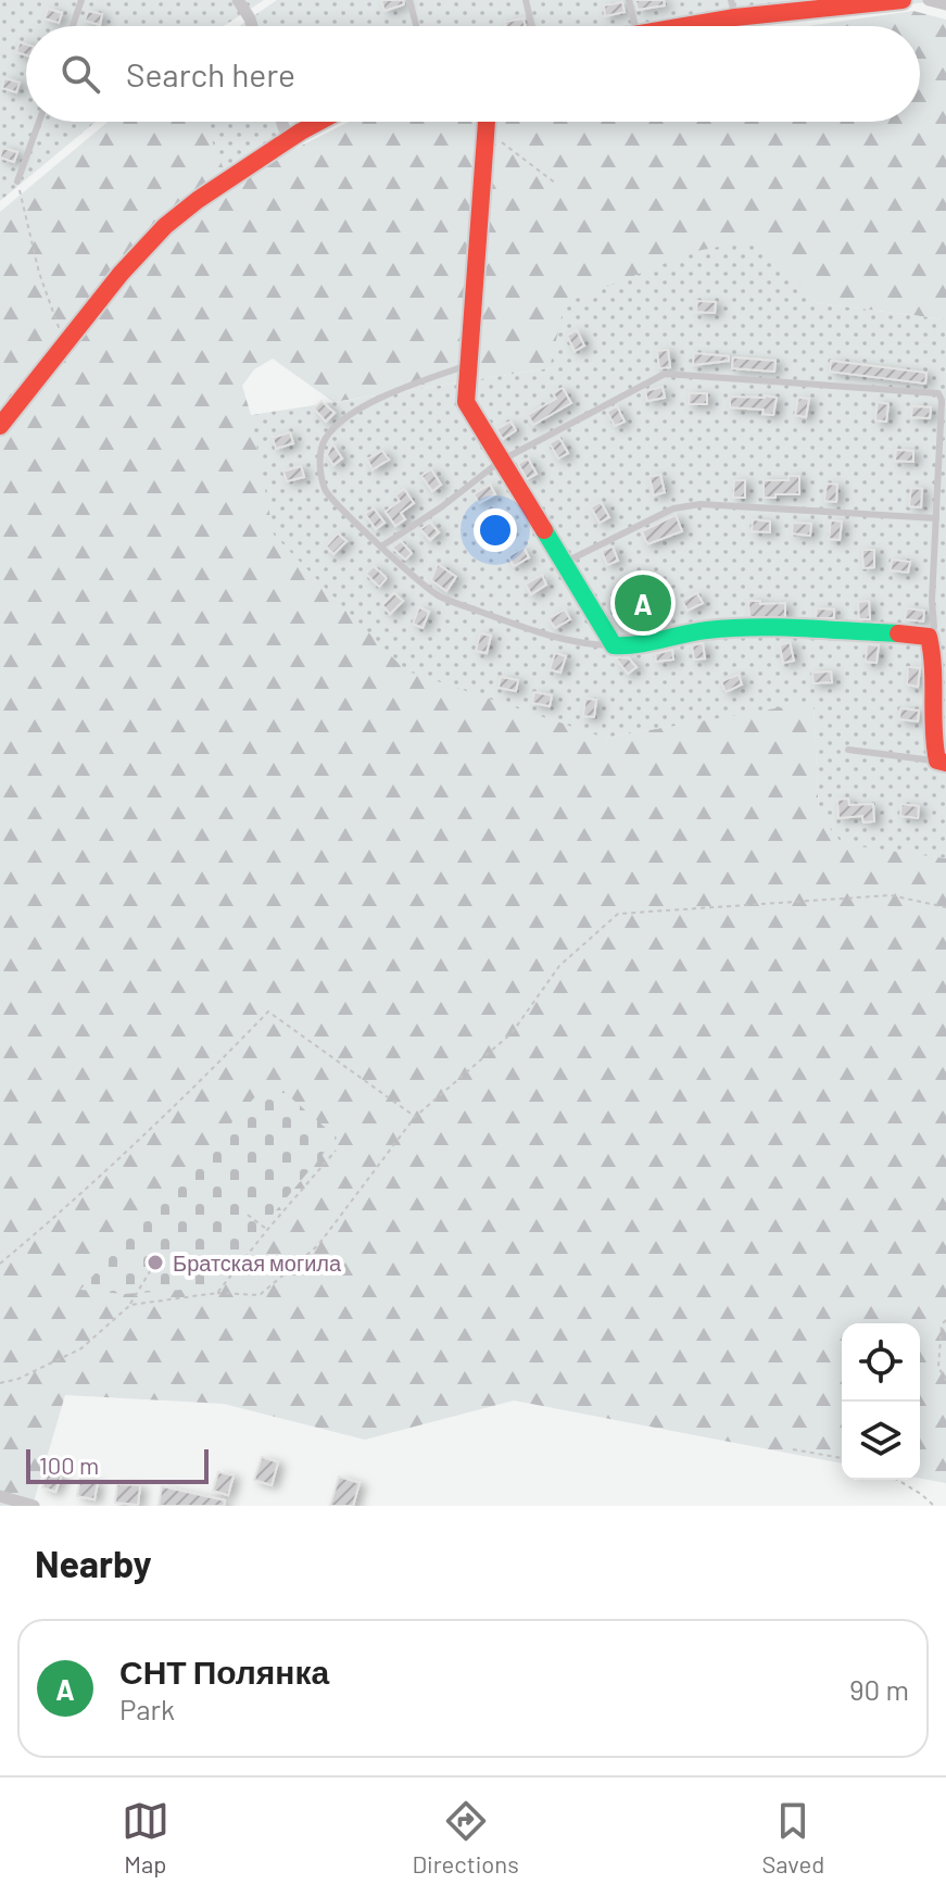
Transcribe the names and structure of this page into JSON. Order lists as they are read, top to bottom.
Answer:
{
  "places": ["Братская могила"],
  "scale_bar": "100 m",
  "page": {
    "search": "Search here",
    "pins": "A",
    "scale": "100 m",
    "heading": "Nearby",
    "list": [
      {
        "mark": "A",
        "name": "СНТ Полянка",
        "note": "Park",
        "value": "90 m"
      }
    ],
    "nav": ["Map", "Directions", "Saved"]
  }
}
